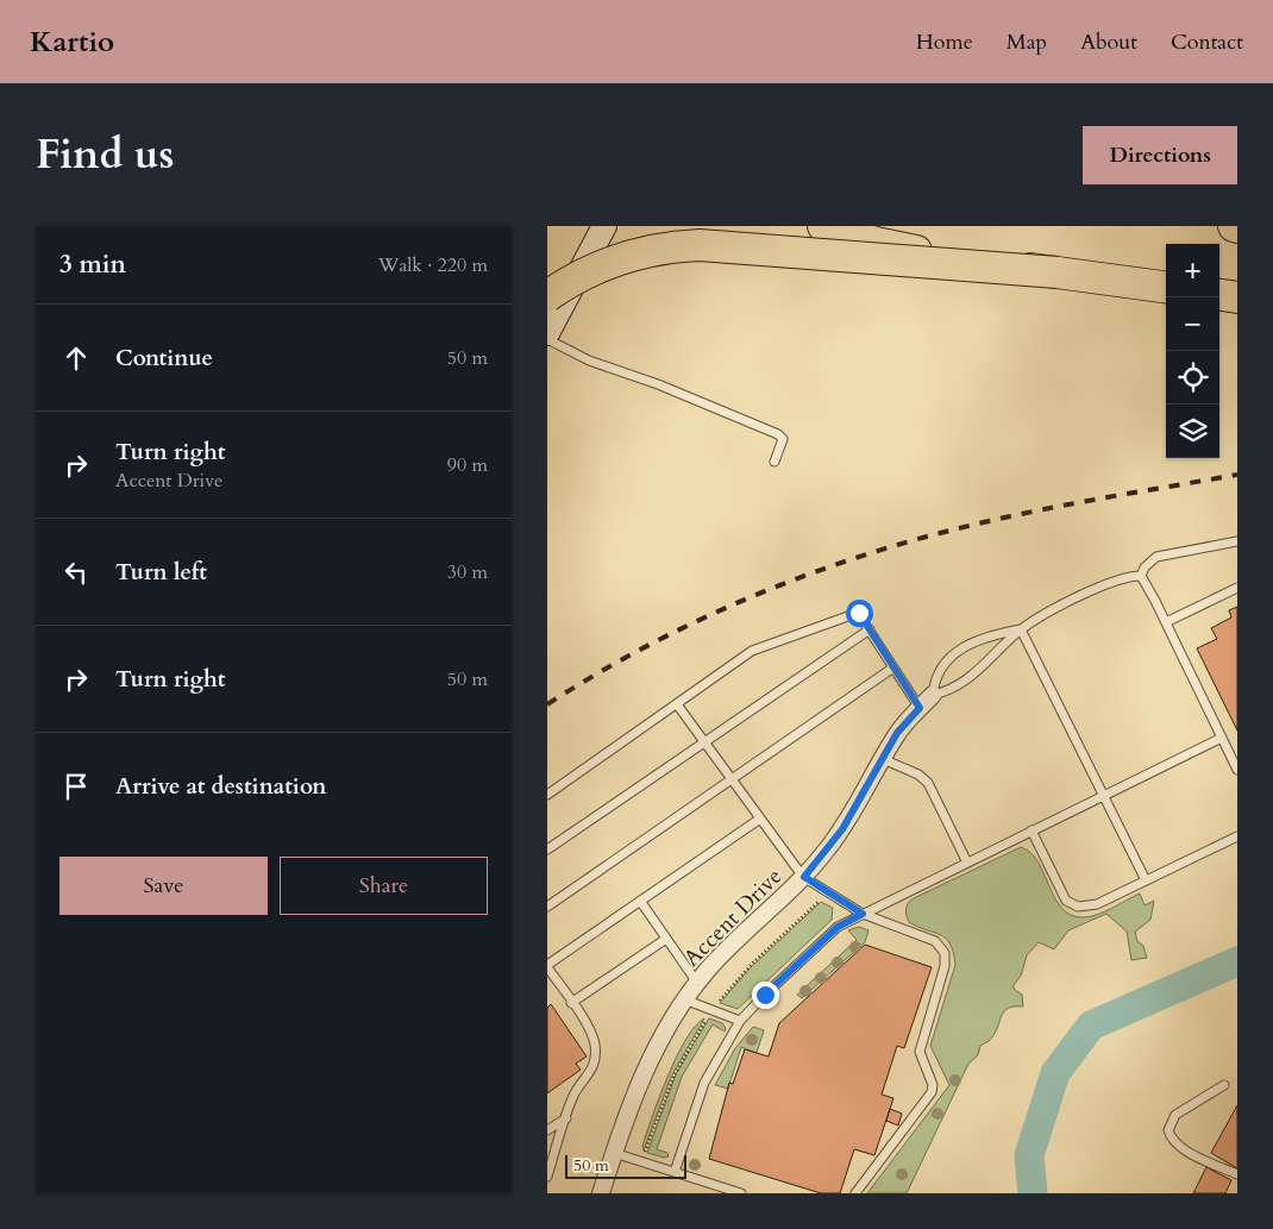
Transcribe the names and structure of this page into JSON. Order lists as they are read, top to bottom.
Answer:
{
  "streets": {
    "street": ["Accent Drive"]
  },
  "scale_bar": "50 m",
  "page": {
    "header": "Kartio",
    "nav": [
      "Home",
      "Map",
      "About",
      "Contact"
    ],
    "title": "Find us",
    "buttons": [
      "Directions",
      ["Save", "Share"]
    ],
    "heading": ["3 min", "Walk · 220 m"],
    "map_buttons": ["+", "−"],
    "list": [
      ["Continue", "50 m"],
      ["Turn right", "Accent Drive", "90 m"],
      ["Turn left", "30 m"],
      ["Turn right", "50 m"],
      "Arrive at destination"
    ],
    "scale": "50 m"
  }
}
